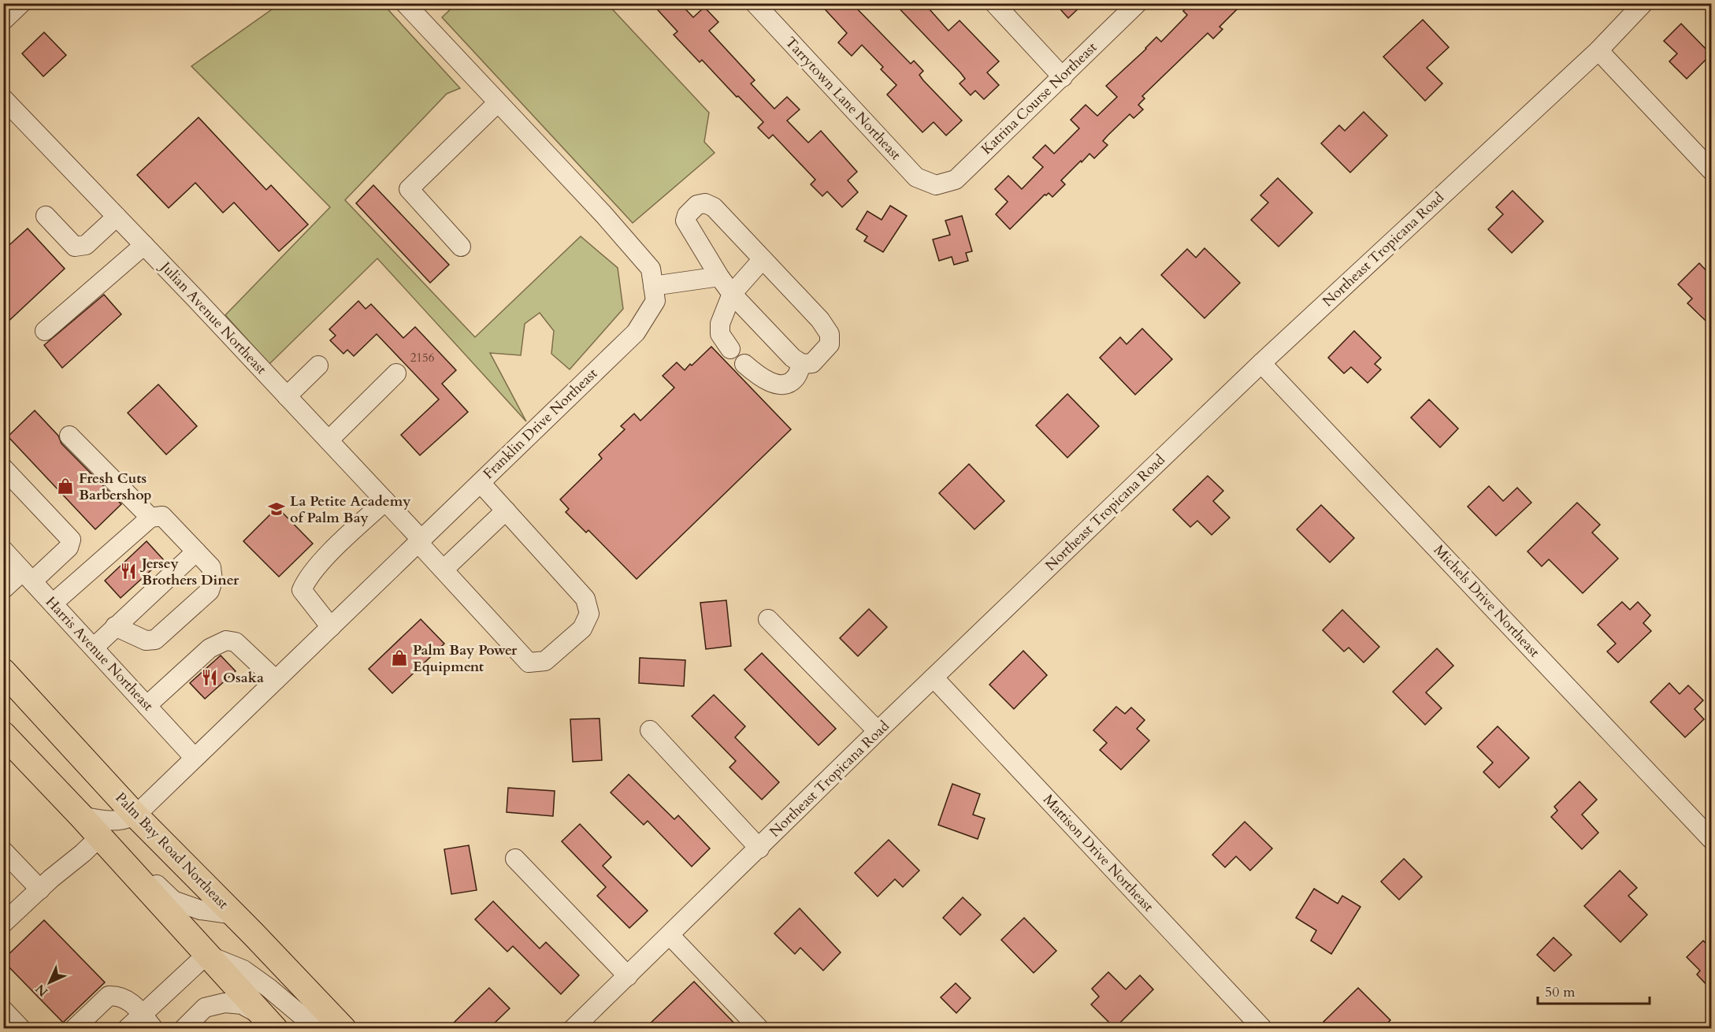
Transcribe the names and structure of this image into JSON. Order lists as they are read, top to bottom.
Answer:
{
  "streets": {
    "main road": ["Palm Bay Road Northeast"],
    "street": [
      "Tarrytown Lane Northeast",
      "Katrina Course Northeast",
      "Northeast Tropicana Road",
      "Julian Avenue Northeast",
      "Franklin Drive Northeast",
      "Michels Drive Northeast",
      "Harris Avenue Northeast",
      "Mattison Drive Northeast"
    ]
  },
  "crossings": [
    ["Tarrytown Lane Northeast", "Katrina Course Northeast"],
    ["Northeast Tropicana Road", "Michels Drive Northeast"],
    ["Northeast Tropicana Road", "Mattison Drive Northeast"],
    ["Julian Avenue Northeast", "Franklin Drive Northeast"],
    ["Franklin Drive Northeast", "Harris Avenue Northeast"],
    ["Franklin Drive Northeast", "Palm Bay Road Northeast"]
  ],
  "places": {
    "shop": ["Fresh Cuts Barbershop", "Palm Bay Power Equipment"],
    "school or university": ["La Petite Academy of Palm Bay"],
    "restaurant": ["Jersey Brothers Diner", "Osaka"]
  },
  "house_numbers": ["2156"],
  "scale_bar": "50 m",
  "north": "bottom left"
}
